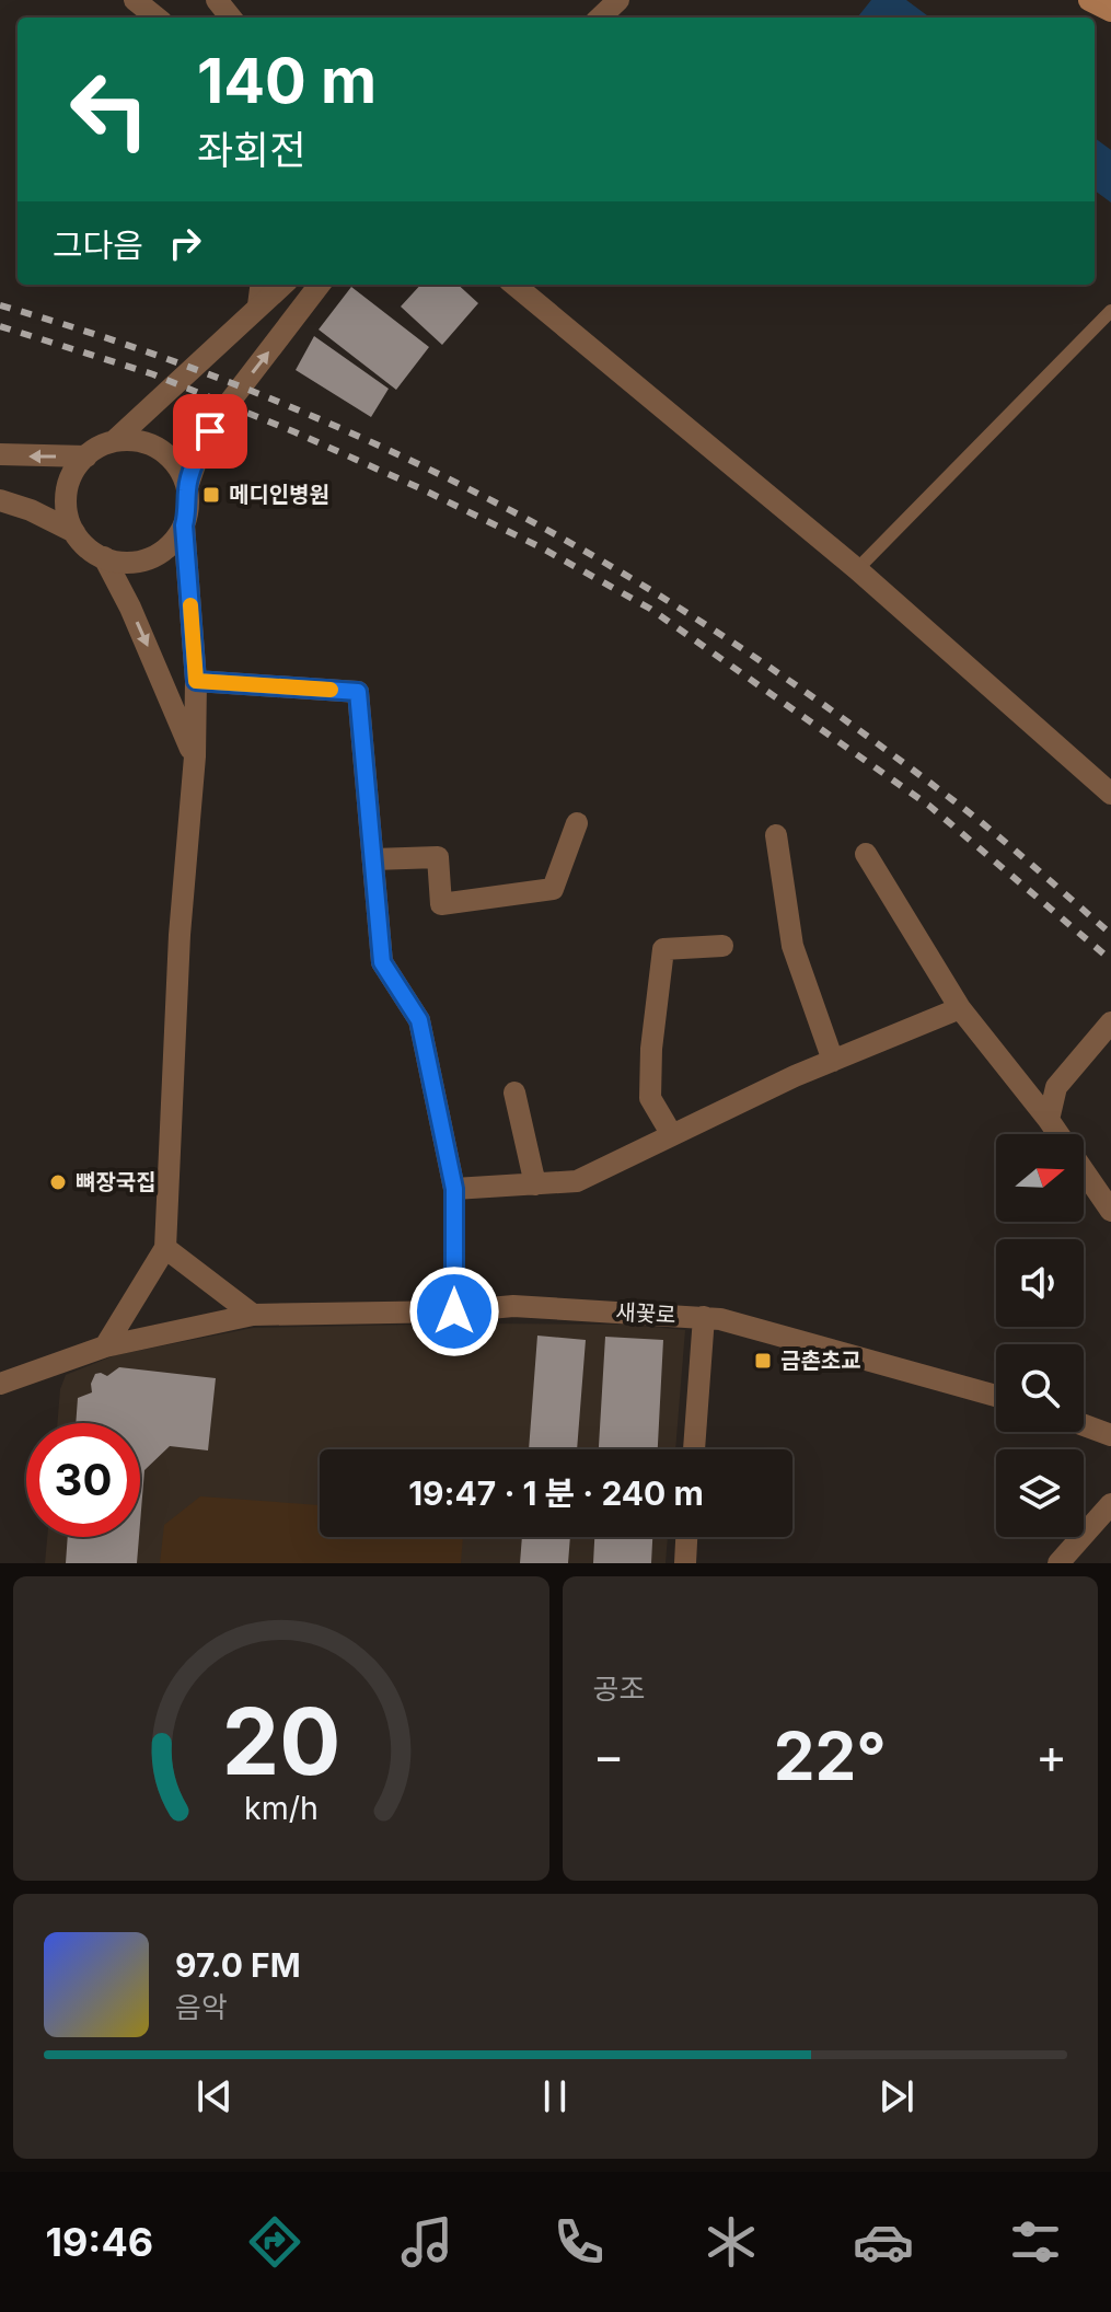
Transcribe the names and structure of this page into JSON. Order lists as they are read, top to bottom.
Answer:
{
  "streets": {
    "street": ["새꽃로"]
  },
  "places": {
    "transit": ["메디인병원", "금촌초교"],
    "other": ["뼈장국집"]
  },
  "north": "right",
  "page": {
    "turn": ["140 m", "좌회전"],
    "then": "그다음",
    "limit": "30",
    "trip": "19:47 · 1 분 · 240 m",
    "tile": "공조",
    "heat": ["−", "22°", "+"],
    "song": ["97.0 FM", "음악"],
    "tabs": "19:46",
    "gauge": ["20", "km/h"]
  }
}
